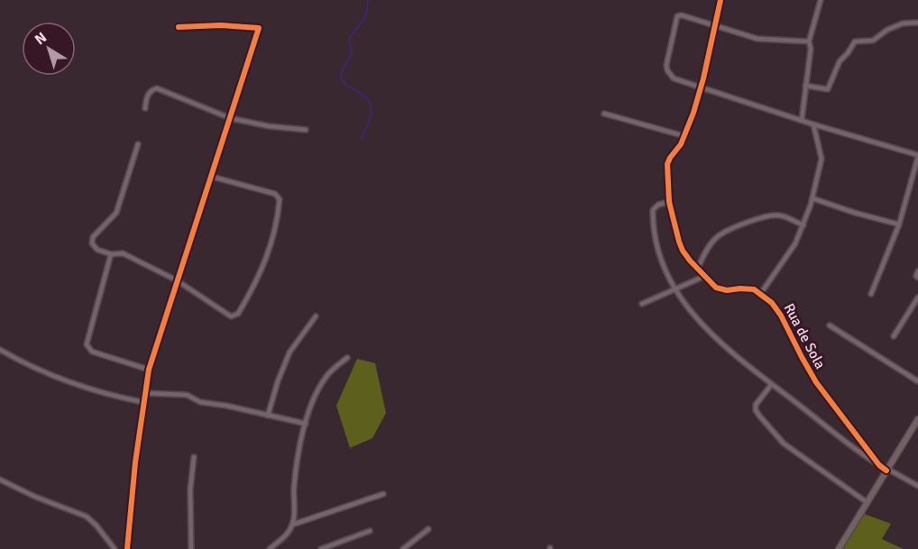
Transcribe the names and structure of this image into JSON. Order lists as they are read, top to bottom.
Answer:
{
  "streets": {
    "street": ["Rua de Sola"]
  },
  "north": "top left"
}
